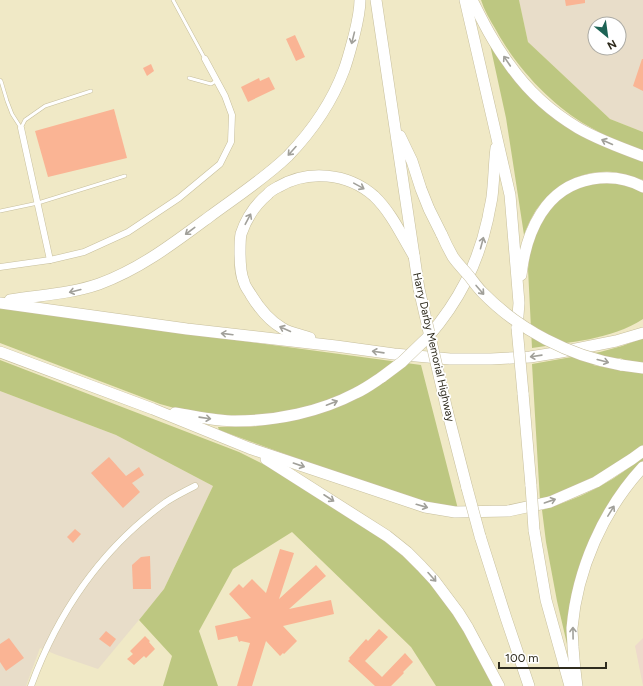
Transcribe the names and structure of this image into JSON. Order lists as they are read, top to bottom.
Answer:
{
  "streets": {
    "highway": ["Harry Darby Memorial Highway"]
  },
  "scale_bar": "100 m",
  "north": "bottom right"
}
